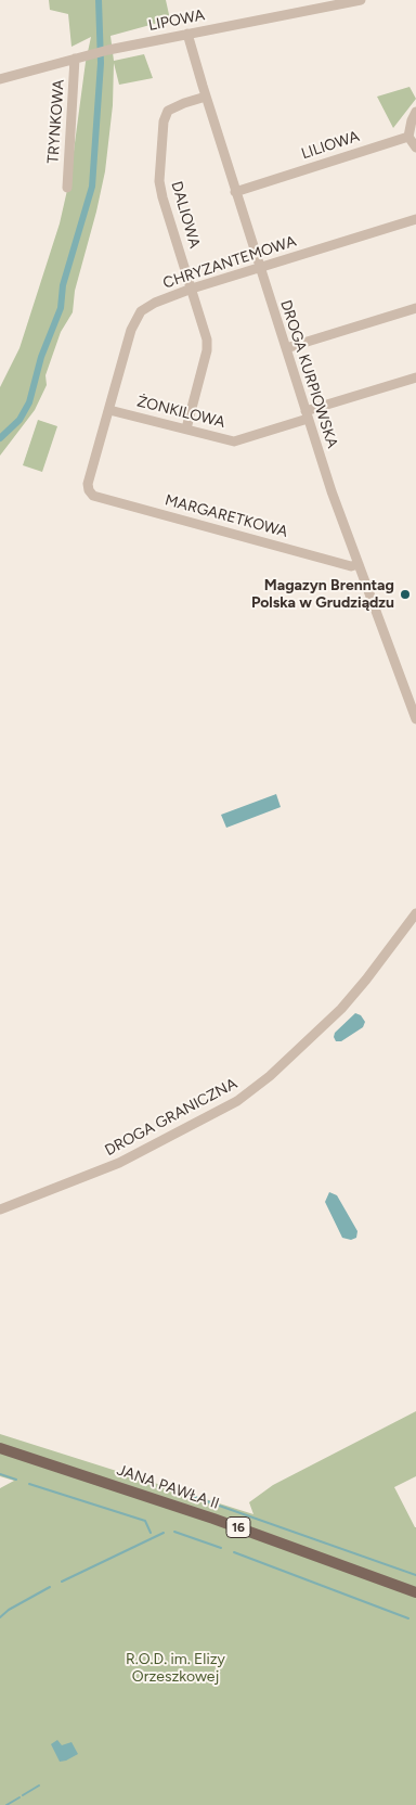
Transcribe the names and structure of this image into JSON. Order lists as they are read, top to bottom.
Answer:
{
  "streets": {
    "main road": ["JANA PAWŁA II", "16"],
    "street": [
      "LIPOWA",
      "TRYNKOWA",
      "LILIOWA",
      "DALIOWA",
      "CHRYZANTEMOWA",
      "DROGA KURPIOWSKA",
      "ŻONKILOWA",
      "MARGARETKOWA",
      "DROGA GRANICZNA"
    ]
  },
  "crossings": [
    ["LIPOWA", "TRYNKOWA"],
    ["LIPOWA", "DROGA KURPIOWSKA"],
    ["LILIOWA", "DROGA KURPIOWSKA"],
    ["DALIOWA", "CHRYZANTEMOWA"],
    ["DALIOWA", "DROGA KURPIOWSKA"],
    ["DALIOWA", "ŻONKILOWA"],
    ["CHRYZANTEMOWA", "DROGA KURPIOWSKA"],
    ["CHRYZANTEMOWA", "ŻONKILOWA"],
    ["CHRYZANTEMOWA", "MARGARETKOWA"],
    ["DROGA KURPIOWSKA", "ŻONKILOWA"],
    ["DROGA KURPIOWSKA", "MARGARETKOWA"]
  ],
  "parks": ["R.O.D. im. Elizy Orzeszkowej"],
  "places": ["Magazyn Brenntag Polska w Grudziądzu"]
}
